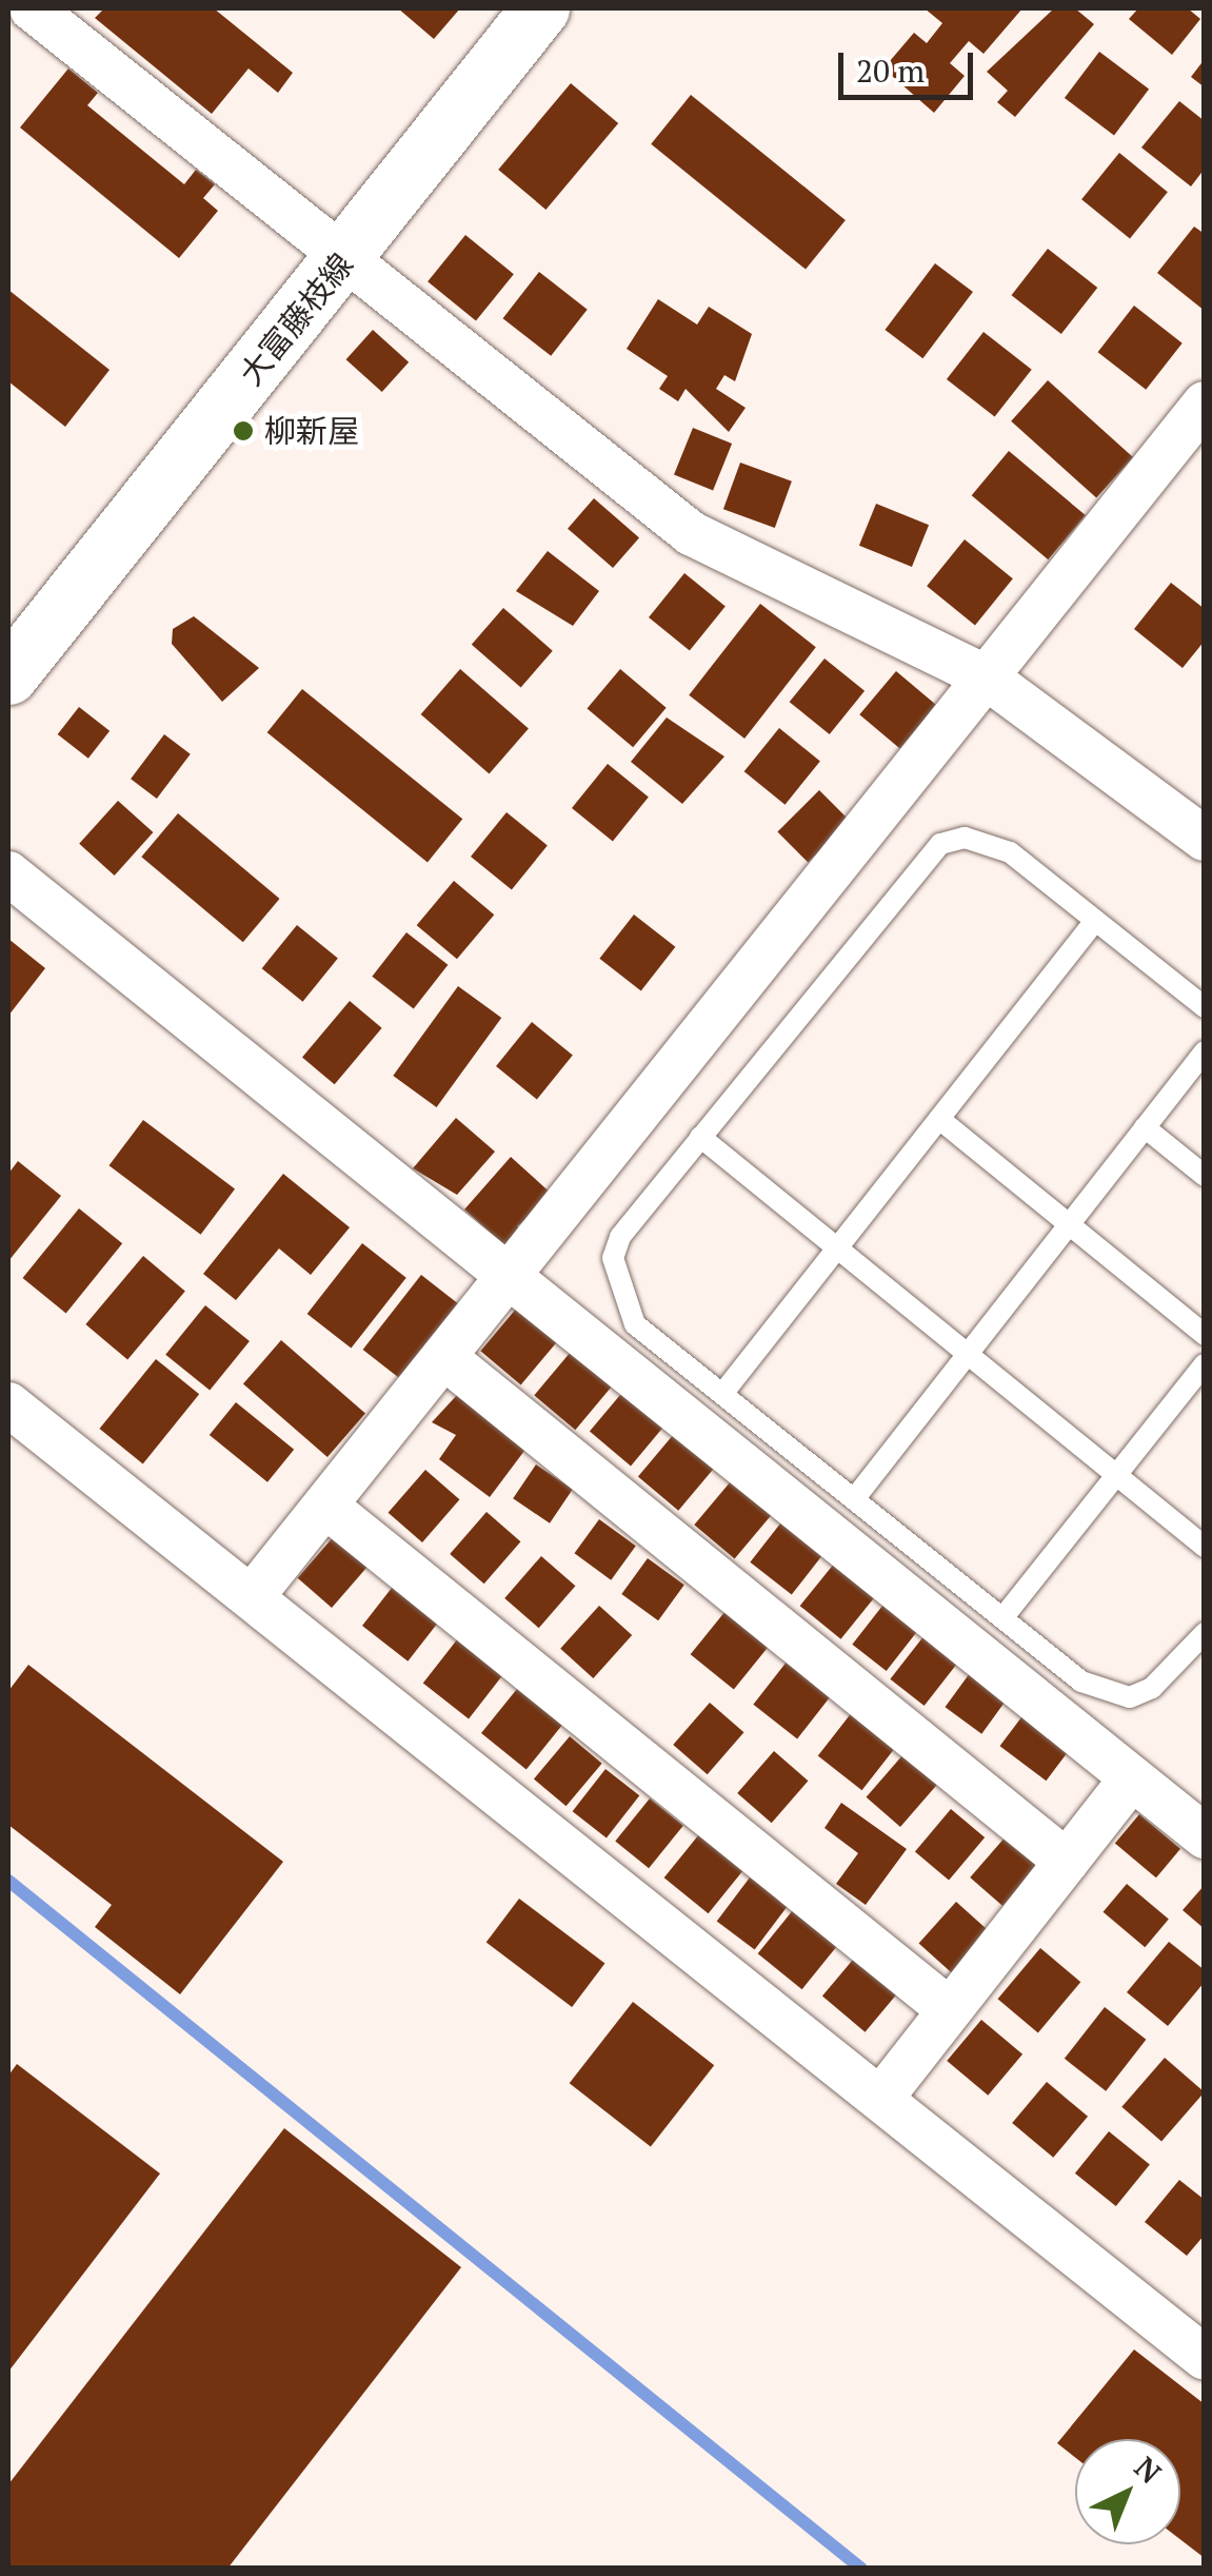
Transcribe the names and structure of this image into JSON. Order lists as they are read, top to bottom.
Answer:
{
  "streets": {
    "main road": ["大富藤枝線"]
  },
  "places": ["柳新屋"],
  "scale_bar": "20 m",
  "north": "top right"
}
